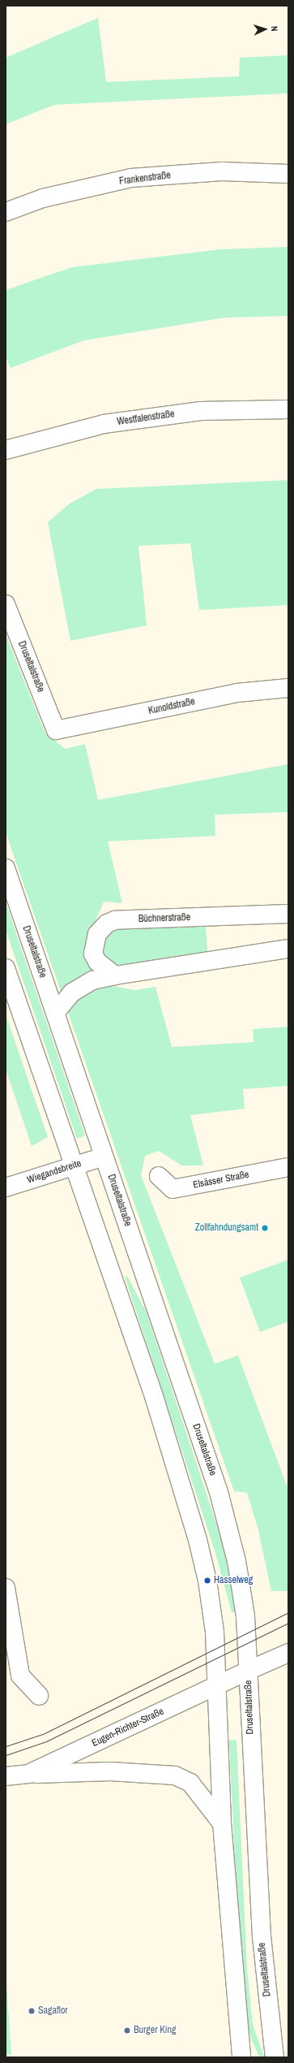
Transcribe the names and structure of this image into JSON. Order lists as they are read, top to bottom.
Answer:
{
  "streets": {
    "main road": [
      "Frankenstraße",
      "Westfalenstraße",
      "Druseltalstraße",
      "Kunoldstraße",
      "Büchnerstraße",
      "Wiegandsbreite",
      "Elsässer Straße",
      "Eugen-Richter-Straße"
    ]
  },
  "crossings": [
    ["Druseltalstraße", "Kunoldstraße"],
    ["Druseltalstraße", "Wiegandsbreite"],
    ["Druseltalstraße", "Eugen-Richter-Straße"]
  ],
  "places": [
    "Zollfahndungsamt",
    "Hasselweg",
    "Sagaflor",
    "Burger King"
  ],
  "north": "right"
}
